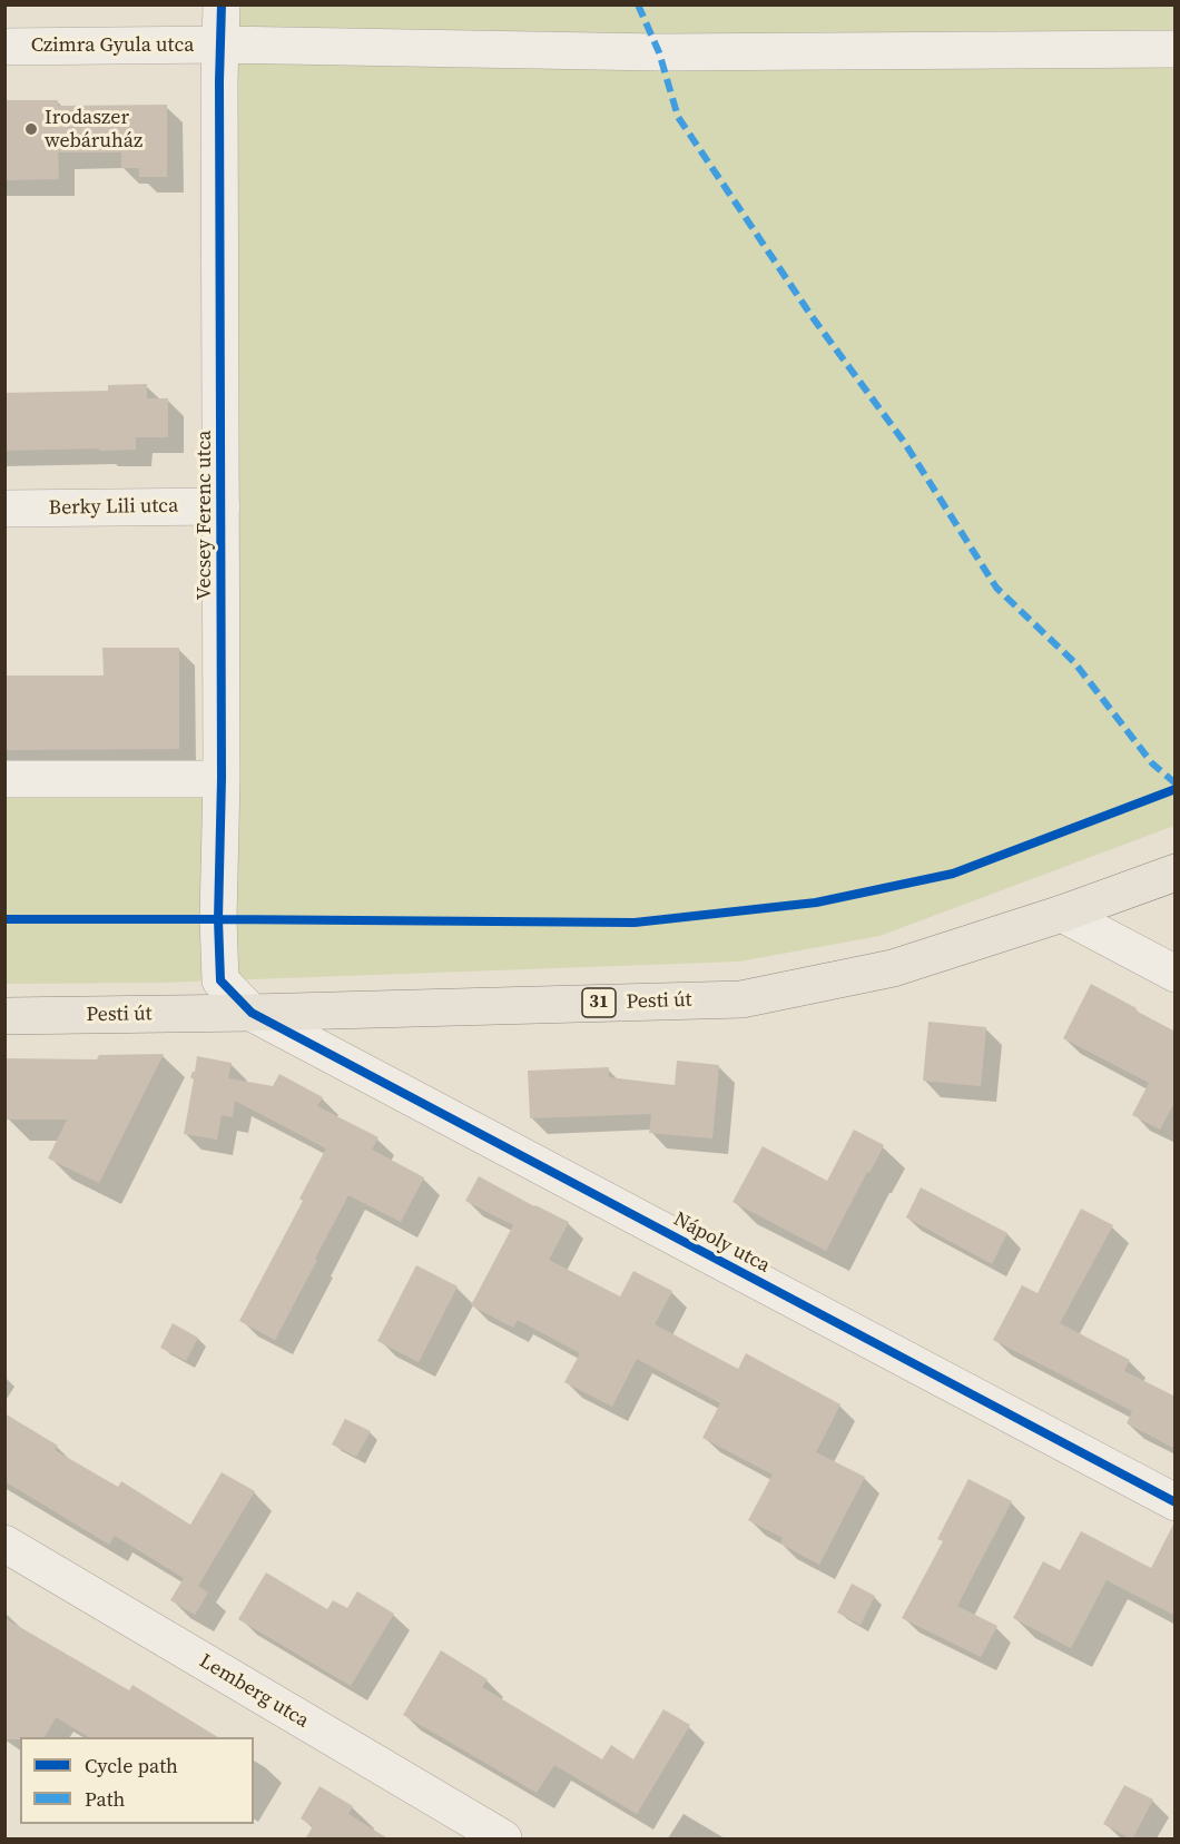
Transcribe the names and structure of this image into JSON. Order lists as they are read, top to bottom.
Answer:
{
  "streets": {
    "main road": ["Pesti út", "31"],
    "street": [
      "Czimra Gyula utca",
      "Berky Lili utca",
      "Vecsey Ferenc utca",
      "Nápoly utca",
      "Lemberg utca"
    ]
  },
  "crossings": [
    ["Czimra Gyula utca", "Vecsey Ferenc utca"],
    ["Berky Lili utca", "Vecsey Ferenc utca"],
    ["Vecsey Ferenc utca", "Pesti út"],
    ["Vecsey Ferenc utca", "Nápoly utca"],
    ["Pesti út", "Nápoly utca"]
  ],
  "places": ["Irodaszer webáruház"],
  "legend": ["Cycle path", "Path"]
}
